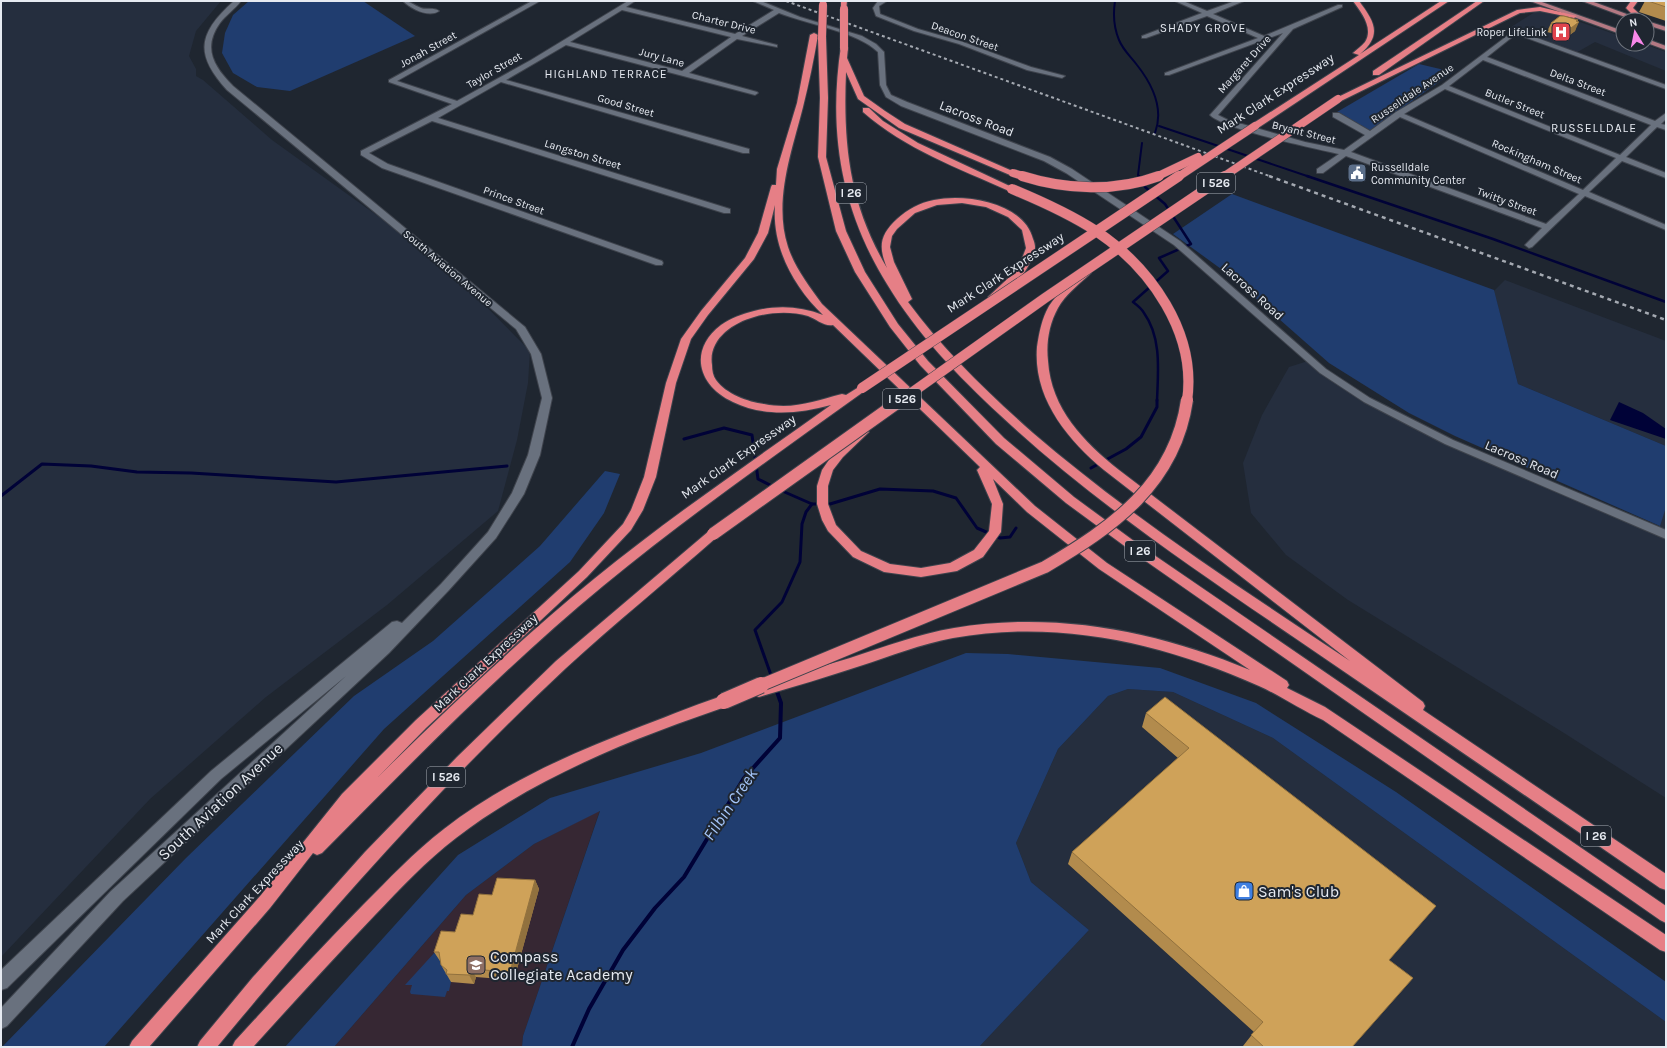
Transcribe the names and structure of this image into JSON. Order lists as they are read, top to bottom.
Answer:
{
  "streets": {
    "highway": ["Mark Clark Expressway", "I 526", "I 26"],
    "street": [
      "Charter Drive",
      "Deacon Street",
      "Jonah Street",
      "Jury Lane",
      "Margaret Drive",
      "Taylor Street",
      "Delta Street",
      "Russelldale Avenue",
      "Butler Street",
      "Good Street",
      "Lacross Road",
      "Bryant Street",
      "Langston Street",
      "Rockingham Street",
      "Prince Street",
      "Twitty Street",
      "South Aviation Avenue"
    ]
  },
  "crossings": [
    ["Charter Drive", "Taylor Street"],
    ["Jonah Street", "Taylor Street"],
    ["Jury Lane", "Taylor Street"],
    ["Margaret Drive", "Bryant Street"],
    ["Taylor Street", "Good Street"],
    ["Taylor Street", "Langston Street"],
    ["Taylor Street", "Prince Street"],
    ["Delta Street", "Russelldale Avenue"],
    ["Russelldale Avenue", "Butler Street"],
    ["Russelldale Avenue", "Bryant Street"],
    ["Russelldale Avenue", "Rockingham Street"],
    ["Russelldale Avenue", "Twitty Street"],
    ["Bryant Street", "Twitty Street"]
  ],
  "districts": ["SHADY GROVE", "HIGHLAND TERRACE", "RUSSELLDALE"],
  "water": ["Filbin Creek"],
  "places": {
    "hospital": ["Roper LifeLink"],
    "public building": ["Russelldale Community Center"],
    "shop": ["Sam's Club"],
    "school or university": ["Compass Collegiate Academy"]
  },
  "north": "top"
}
